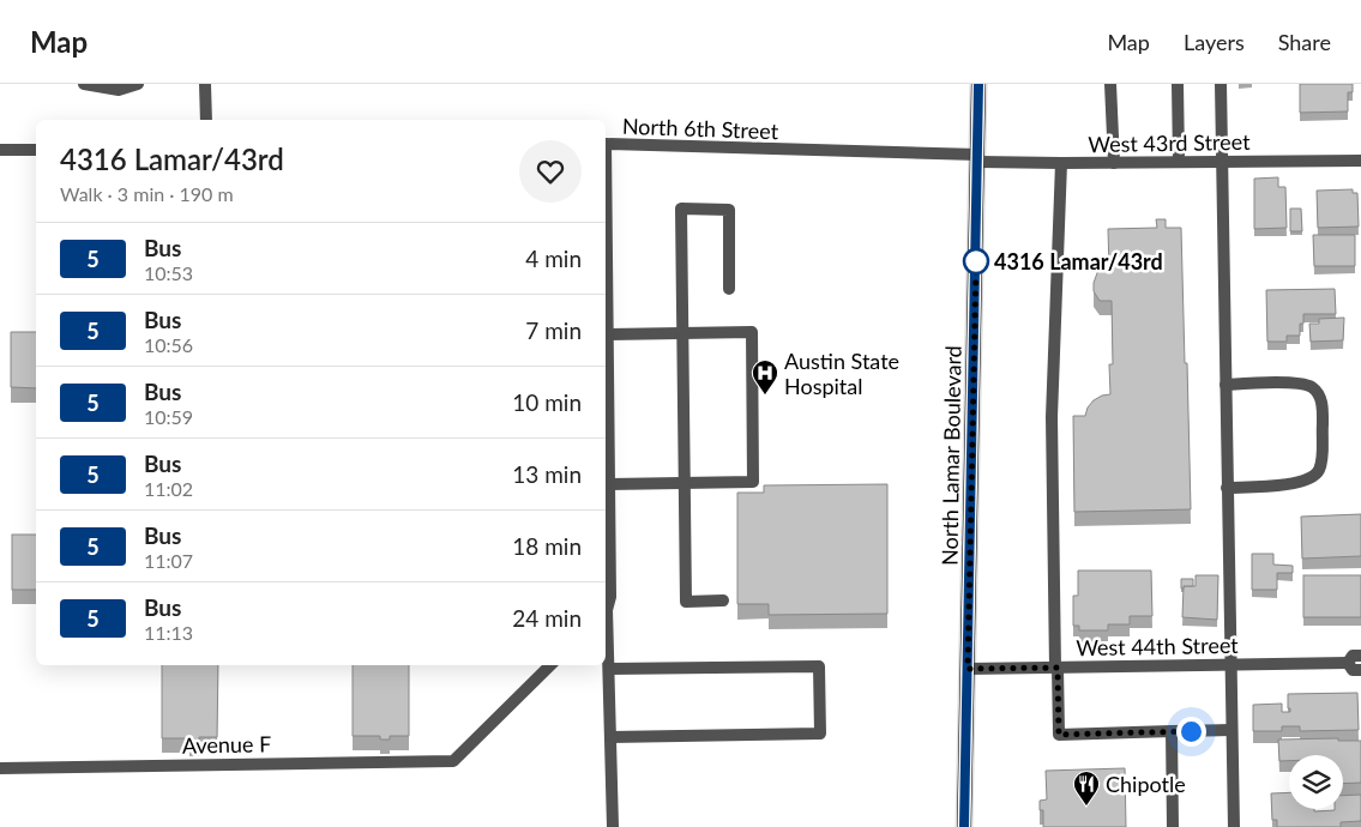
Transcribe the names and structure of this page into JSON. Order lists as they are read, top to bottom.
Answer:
{
  "streets": {
    "main road": ["North Lamar Boulevard"],
    "street": [
      "North 6th Street",
      "West 43rd Street",
      "West 44th Street",
      "Avenue F"
    ]
  },
  "crossings": [
    ["North 6th Street", "West 43rd Street"],
    ["North 6th Street", "North Lamar Boulevard"],
    ["West 43rd Street", "North Lamar Boulevard"],
    ["North Lamar Boulevard", "West 44th Street"]
  ],
  "places": {
    "other": ["4316 Lamar/43rd"],
    "hospital": ["Austin State Hospital"],
    "restaurant": ["Chipotle"]
  },
  "lines": ["bus line 5"],
  "page": {
    "header": "Map",
    "nav": ["Map", "Layers", "Share"],
    "heading": ["4316 Lamar/43rd", "Walk · 3 min · 190 m"],
    "list": [
      {
        "mark": "5",
        "name": "Bus",
        "note": "10:53",
        "value": "4 min"
      },
      {
        "mark": "5",
        "name": "Bus",
        "note": "10:56",
        "value": "7 min"
      },
      {
        "mark": "5",
        "name": "Bus",
        "note": "10:59",
        "value": "10 min"
      },
      {
        "mark": "5",
        "name": "Bus",
        "note": "11:02",
        "value": "13 min"
      },
      {
        "mark": "5",
        "name": "Bus",
        "note": "11:07",
        "value": "18 min"
      },
      {
        "mark": "5",
        "name": "Bus",
        "note": "11:13",
        "value": "24 min"
      }
    ]
  }
}
